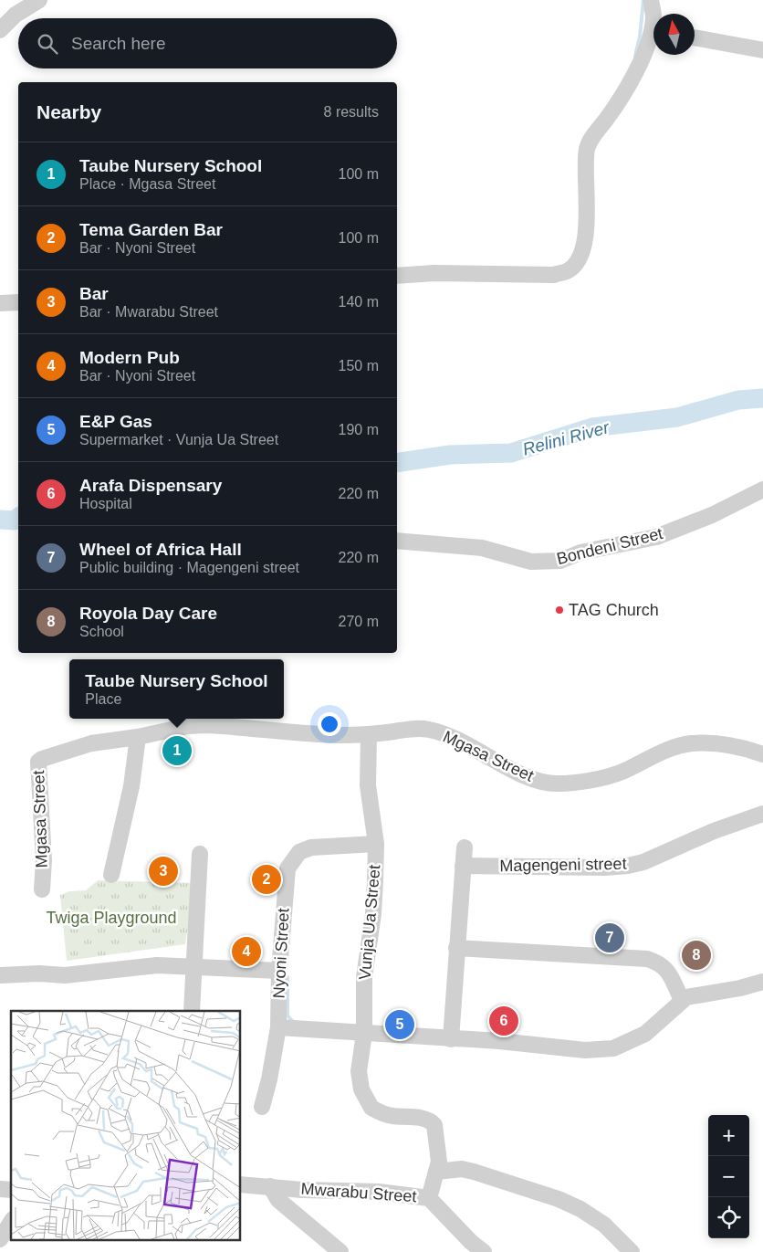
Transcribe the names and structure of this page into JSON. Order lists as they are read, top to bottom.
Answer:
{
  "streets": {
    "street": [
      "Bondeni Street",
      "Mgasa Street",
      "Magengeni street",
      "Vunja Ua Street",
      "Nyoni Street",
      "Mwarabu Street"
    ]
  },
  "crossings": [
    ["Mgasa Street", "Vunja Ua Street"],
    ["Vunja Ua Street", "Nyoni Street"]
  ],
  "water": ["Relini River"],
  "parks": ["Twiga Playground"],
  "places": ["TAG Church"],
  "north": "top",
  "page": {
    "search": "Search here",
    "heading": ["Nearby", "8 results"],
    "list": [
      {
        "mark": "1",
        "name": "Taube Nursery School",
        "note": "Place · Mgasa Street",
        "value": "100 m"
      },
      {
        "mark": "2",
        "name": "Tema Garden Bar",
        "note": "Bar · Nyoni Street",
        "value": "100 m"
      },
      {
        "mark": "3",
        "name": "Bar",
        "note": "Bar · Mwarabu Street",
        "value": "140 m"
      },
      {
        "mark": "4",
        "name": "Modern Pub",
        "note": "Bar · Nyoni Street",
        "value": "150 m"
      },
      {
        "mark": "5",
        "name": "E&P Gas",
        "note": "Supermarket · Vunja Ua Street",
        "value": "190 m"
      },
      {
        "mark": "6",
        "name": "Arafa Dispensary",
        "note": "Hospital",
        "value": "220 m"
      },
      {
        "mark": "7",
        "name": "Wheel of Africa Hall",
        "note": "Public building · Magengeni street",
        "value": "220 m"
      },
      {
        "mark": "8",
        "name": "Royola Day Care",
        "note": "School",
        "value": "270 m"
      }
    ],
    "popup": ["Taube Nursery School", "Place"],
    "pins": [
      "1",
      "3",
      "2",
      "7",
      "4",
      "8",
      "6",
      "5"
    ],
    "map_buttons": ["+", "−"]
  }
}
